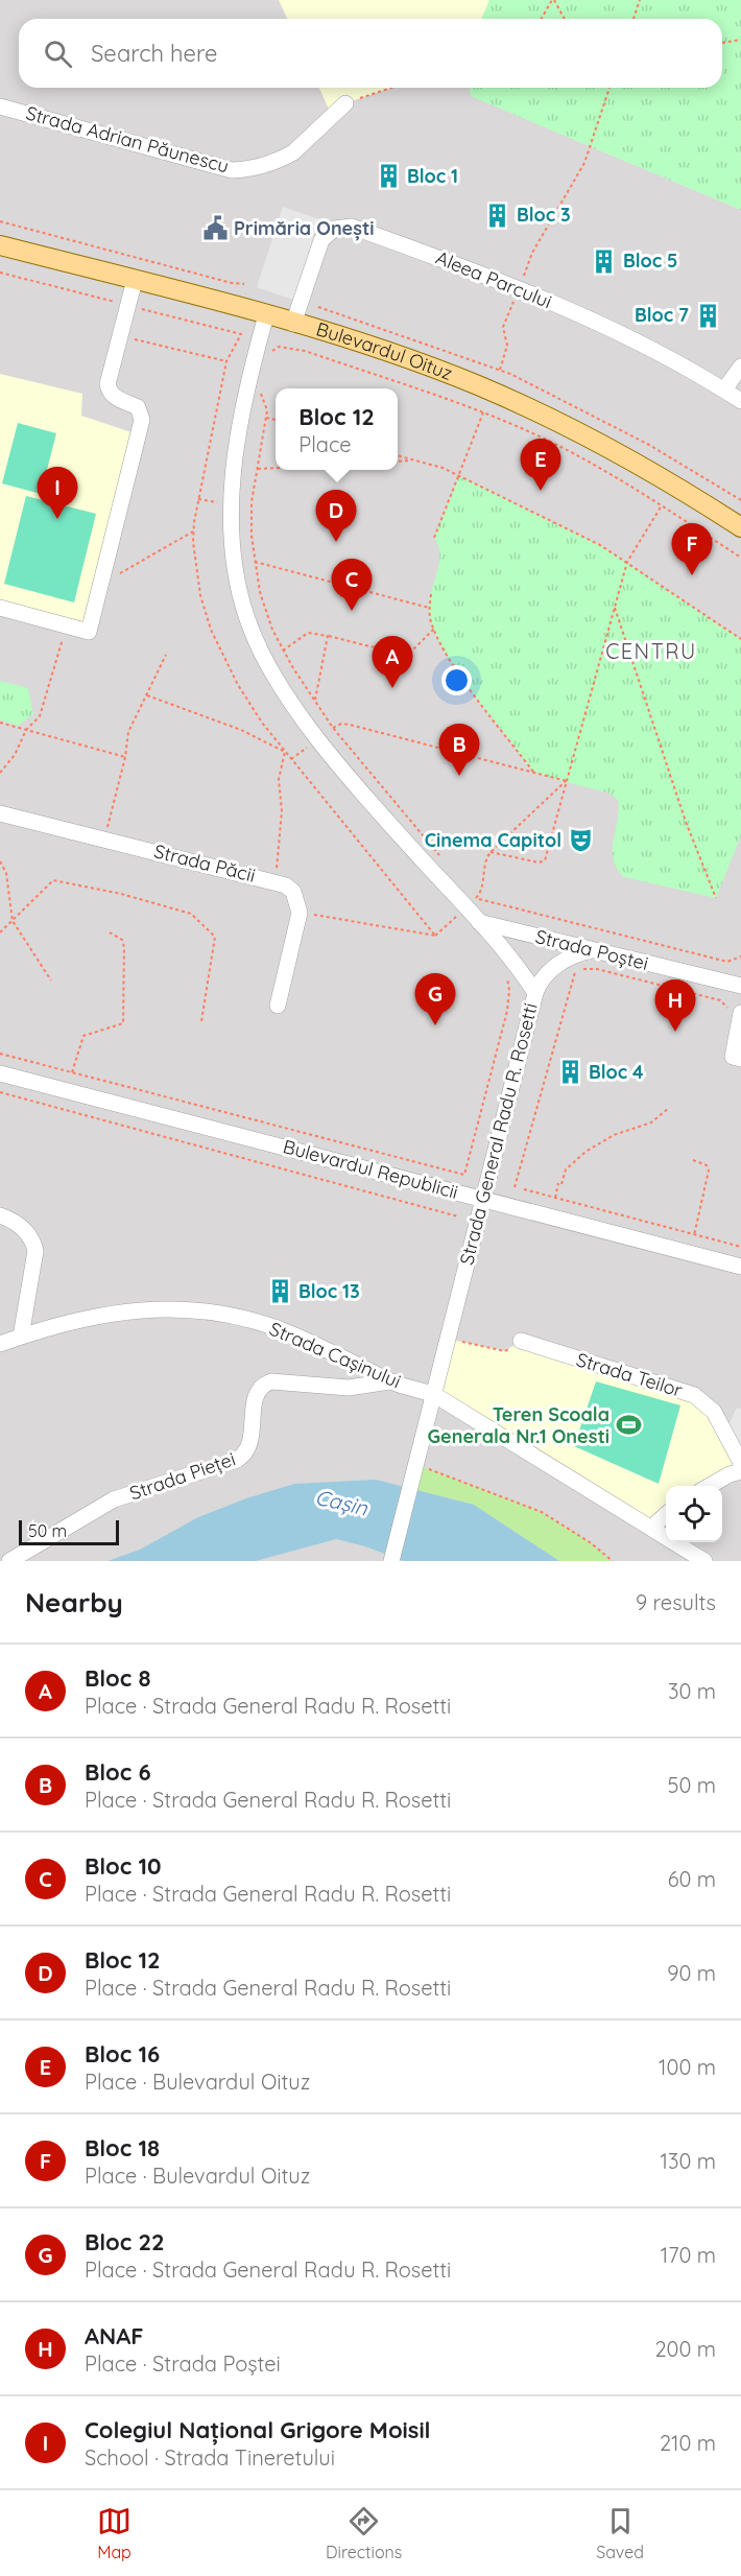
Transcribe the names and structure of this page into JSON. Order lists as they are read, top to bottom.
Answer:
{
  "streets": {
    "main road": ["Bulevardul Oituz"],
    "street": [
      "Strada Adrian Păunescu",
      "Aleea Parcului",
      "Strada Păcii",
      "Strada Poștei",
      "Strada General Radu R. Rosetti",
      "Bulevardul Republicii",
      "Strada Cașinului",
      "Strada Teilor",
      "Strada Pieței"
    ]
  },
  "crossings": [
    ["Aleea Parcului", "Bulevardul Oituz"],
    ["Bulevardul Oituz", "Strada General Radu R. Rosetti"],
    ["Strada Poștei", "Strada General Radu R. Rosetti"],
    ["Strada General Radu R. Rosetti", "Bulevardul Republicii"],
    ["Strada General Radu R. Rosetti", "Strada Cașinului"],
    ["Strada Cașinului", "Strada Pieței"]
  ],
  "districts": ["CENTRU"],
  "water": ["Cașin"],
  "places": {
    "building": [
      "Bloc 1",
      "Bloc 3",
      "Bloc 5",
      "Bloc 7",
      "Bloc 4",
      "Bloc 13"
    ],
    "public building": ["Primăria Onești"],
    "theatre": ["Cinema Capitol"],
    "sports": ["Teren Scoala Generala Nr.1 Onesti"]
  },
  "scale_bar": "50 m",
  "page": {
    "search": "Search here",
    "popup": ["Bloc 12", "Place"],
    "pins": [
      "E",
      "I",
      "D",
      "F",
      "C",
      "A",
      "B",
      "G",
      "H"
    ],
    "scale": "50 m",
    "heading": ["Nearby", "9 results"],
    "list": [
      {
        "mark": "A",
        "name": "Bloc 8",
        "note": "Place · Strada General Radu R. Rosetti",
        "value": "30 m"
      },
      {
        "mark": "B",
        "name": "Bloc 6",
        "note": "Place · Strada General Radu R. Rosetti",
        "value": "50 m"
      },
      {
        "mark": "C",
        "name": "Bloc 10",
        "note": "Place · Strada General Radu R. Rosetti",
        "value": "60 m"
      },
      {
        "mark": "D",
        "name": "Bloc 12",
        "note": "Place · Strada General Radu R. Rosetti",
        "value": "90 m"
      },
      {
        "mark": "E",
        "name": "Bloc 16",
        "note": "Place · Bulevardul Oituz",
        "value": "100 m"
      },
      {
        "mark": "F",
        "name": "Bloc 18",
        "note": "Place · Bulevardul Oituz",
        "value": "130 m"
      },
      {
        "mark": "G",
        "name": "Bloc 22",
        "note": "Place · Strada General Radu R. Rosetti",
        "value": "170 m"
      },
      {
        "mark": "H",
        "name": "ANAF",
        "note": "Place · Strada Poștei",
        "value": "200 m"
      },
      {
        "mark": "I",
        "name": "Colegiul Național Grigore Moisil",
        "note": "School · Strada Tineretului",
        "value": "210 m"
      }
    ],
    "nav": ["Map", "Directions", "Saved"]
  }
}
